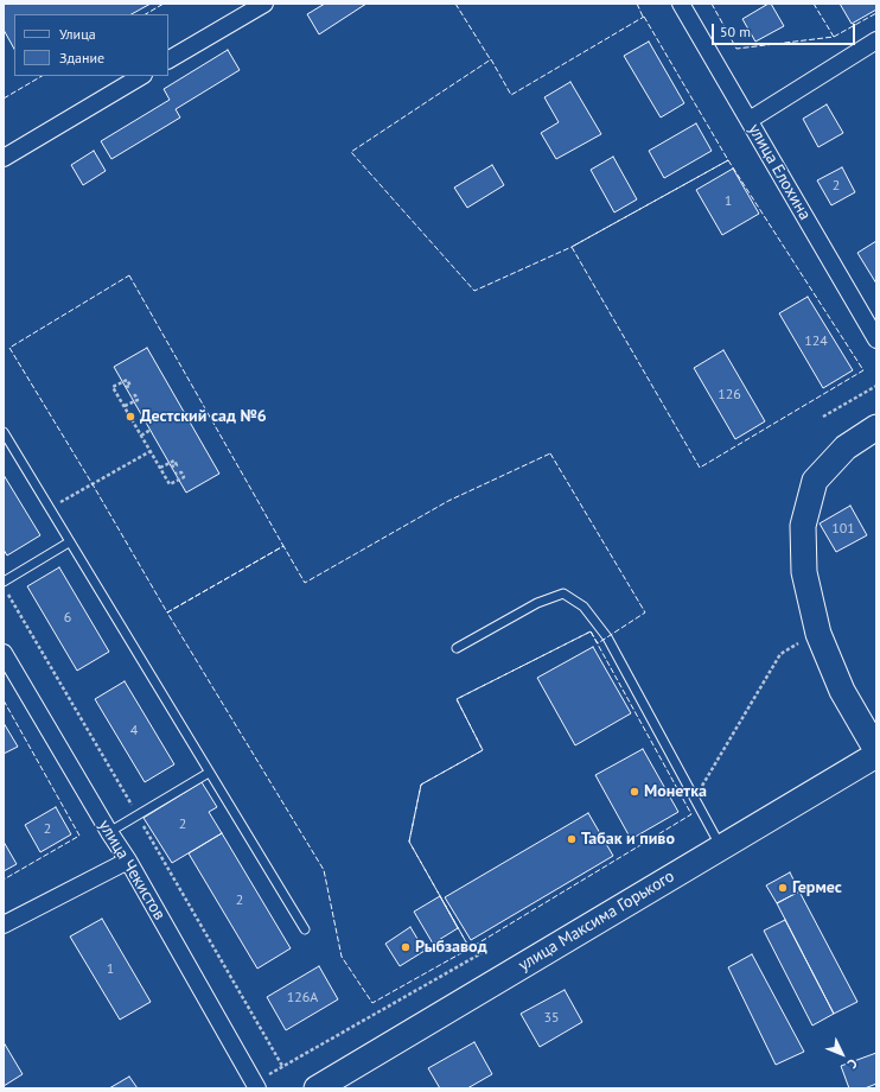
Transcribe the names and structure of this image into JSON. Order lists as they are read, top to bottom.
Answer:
{
  "streets": {
    "street": ["улица Елохина", "улица Чекистов", "улица Максима Горького"]
  },
  "places": [
    "Дестский сад №6",
    "Монетка",
    "Табак и пиво",
    "Гермес",
    "Рыбзавод"
  ],
  "house_numbers": [
    "2",
    "1",
    "124",
    "126",
    "101",
    "6",
    "4",
    "2",
    "2",
    "2",
    "1",
    "126А",
    "35"
  ],
  "legend": ["Улица", "Здание"],
  "scale_bar": "50 m",
  "north": "bottom right"
}
